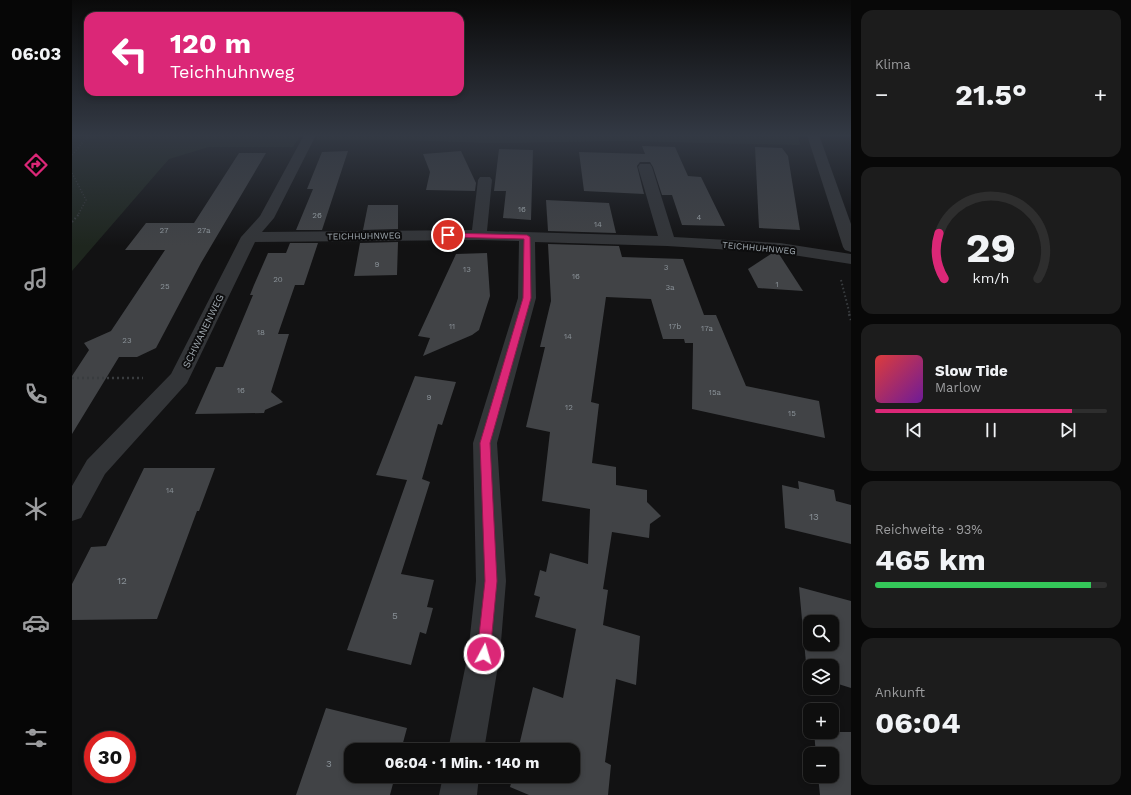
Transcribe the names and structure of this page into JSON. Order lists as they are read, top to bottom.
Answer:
{
  "streets": {
    "street": ["TEICHHUHNWEG", "SCHWANENWEG"]
  },
  "crossings": [
    ["TEICHHUHNWEG", "SCHWANENWEG"]
  ],
  "house_numbers": [
    "16",
    "26",
    "4",
    "14",
    "27",
    "27a",
    "9",
    "3",
    "13",
    "16",
    "20",
    "1",
    "25",
    "3a",
    "11",
    "17b",
    "17a",
    "18",
    "14",
    "23",
    "16",
    "15a",
    "9",
    "12",
    "15",
    "14",
    "13",
    "12",
    "5",
    "3"
  ],
  "page": {
    "tabs": "06:03",
    "tile": [
      "Klima",
      ["Reichweite · 93%", "465 km"],
      ["Ankunft", "06:04"]
    ],
    "turn": ["120 m", "Teichhuhnweg"],
    "heat": ["−", "21.5°", "+"],
    "song": ["Slow Tide", "Marlow"],
    "map_buttons": ["+", "−"],
    "limit": "30",
    "trip": "06:04 · 1 Min. · 140 m",
    "gauge": ["29", "km/h"]
  }
}
